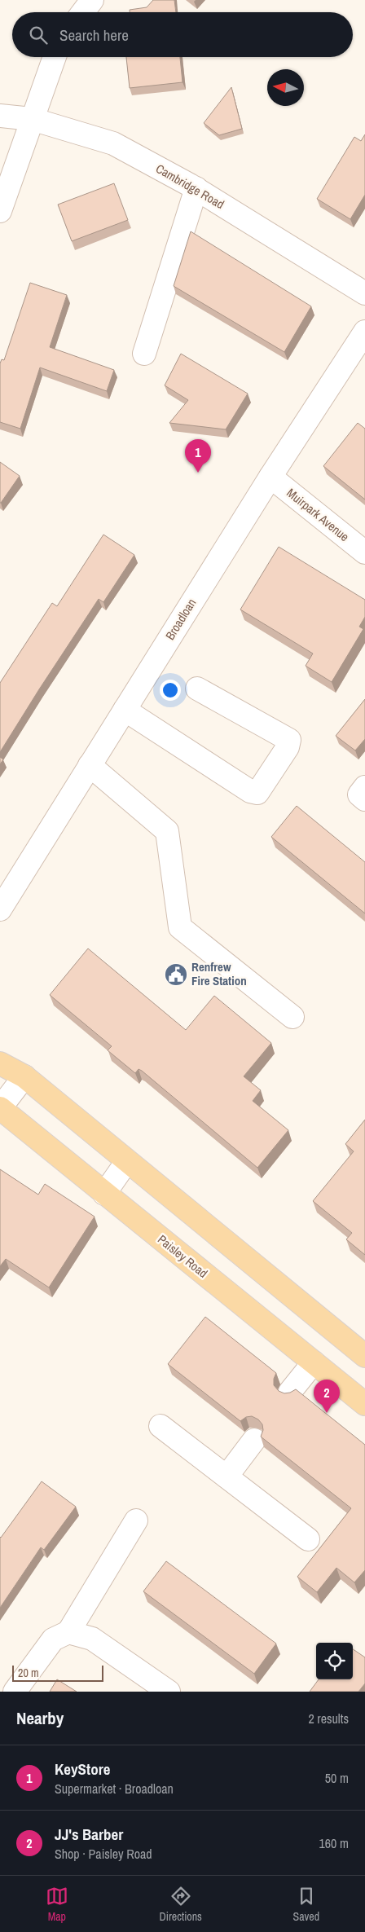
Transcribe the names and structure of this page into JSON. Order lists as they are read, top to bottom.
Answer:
{
  "streets": {
    "main road": ["Paisley Road"],
    "street": ["Cambridge Road", "Muirpark Avenue", "Broadloan"]
  },
  "crossings": [
    ["Muirpark Avenue", "Broadloan"]
  ],
  "places": {
    "public building": ["Renfrew Fire Station"]
  },
  "scale_bar": "20 m",
  "north": "left",
  "page": {
    "search": "Search here",
    "pins": ["1", "2"],
    "scale": "20 m",
    "heading": ["Nearby", "2 results"],
    "list": [
      {
        "mark": "1",
        "name": "KeyStore",
        "note": "Supermarket · Broadloan",
        "value": "50 m"
      },
      {
        "mark": "2",
        "name": "JJ's Barber",
        "note": "Shop · Paisley Road",
        "value": "160 m"
      }
    ],
    "nav": ["Map", "Directions", "Saved"]
  }
}
